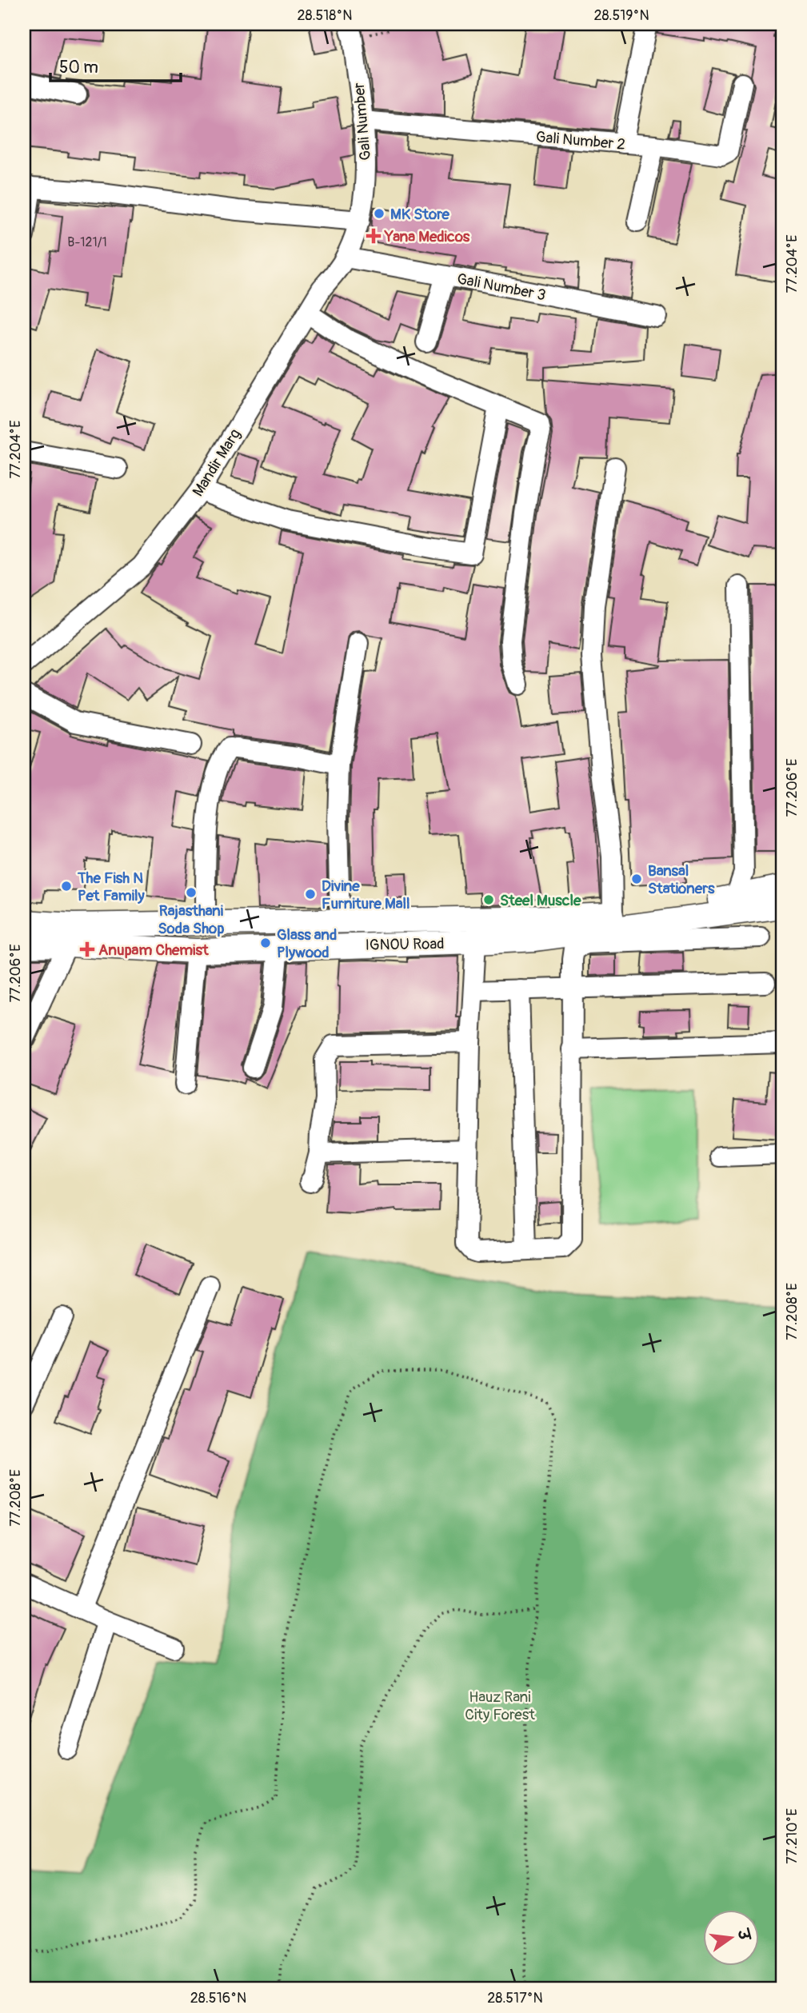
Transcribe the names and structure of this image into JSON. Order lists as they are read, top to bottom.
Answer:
{
  "streets": {
    "street": [
      "Gali Number",
      "Gali Number 2",
      "Gali Number 3",
      "Mandir Marg",
      "IGNOU Road"
    ]
  },
  "crossings": [
    ["Gali Number", "Gali Number 2"],
    ["Gali Number", "Mandir Marg"],
    ["Gali Number 3", "Mandir Marg"]
  ],
  "parks": ["Hauz Rani City Forest"],
  "places": {
    "other": [
      "MK Store",
      "Bansal Stationers",
      "The Fish N Pet Family",
      "Rajasthani Soda Shop",
      "Divine Furniture Mall",
      "Steel Muscle",
      "Glass and Plywood"
    ],
    "health": ["Yana Medicos", "Anupam Chemist"]
  },
  "house_numbers": ["B-121/1"],
  "scale_bar": "50 m",
  "north": "right",
  "coordinates": [
    "28.518°N",
    "28.519°N",
    "77.204°E",
    "77.206°E",
    "77.208°E",
    "77.210°E",
    "28.516°N",
    "28.517°N"
  ]
}
